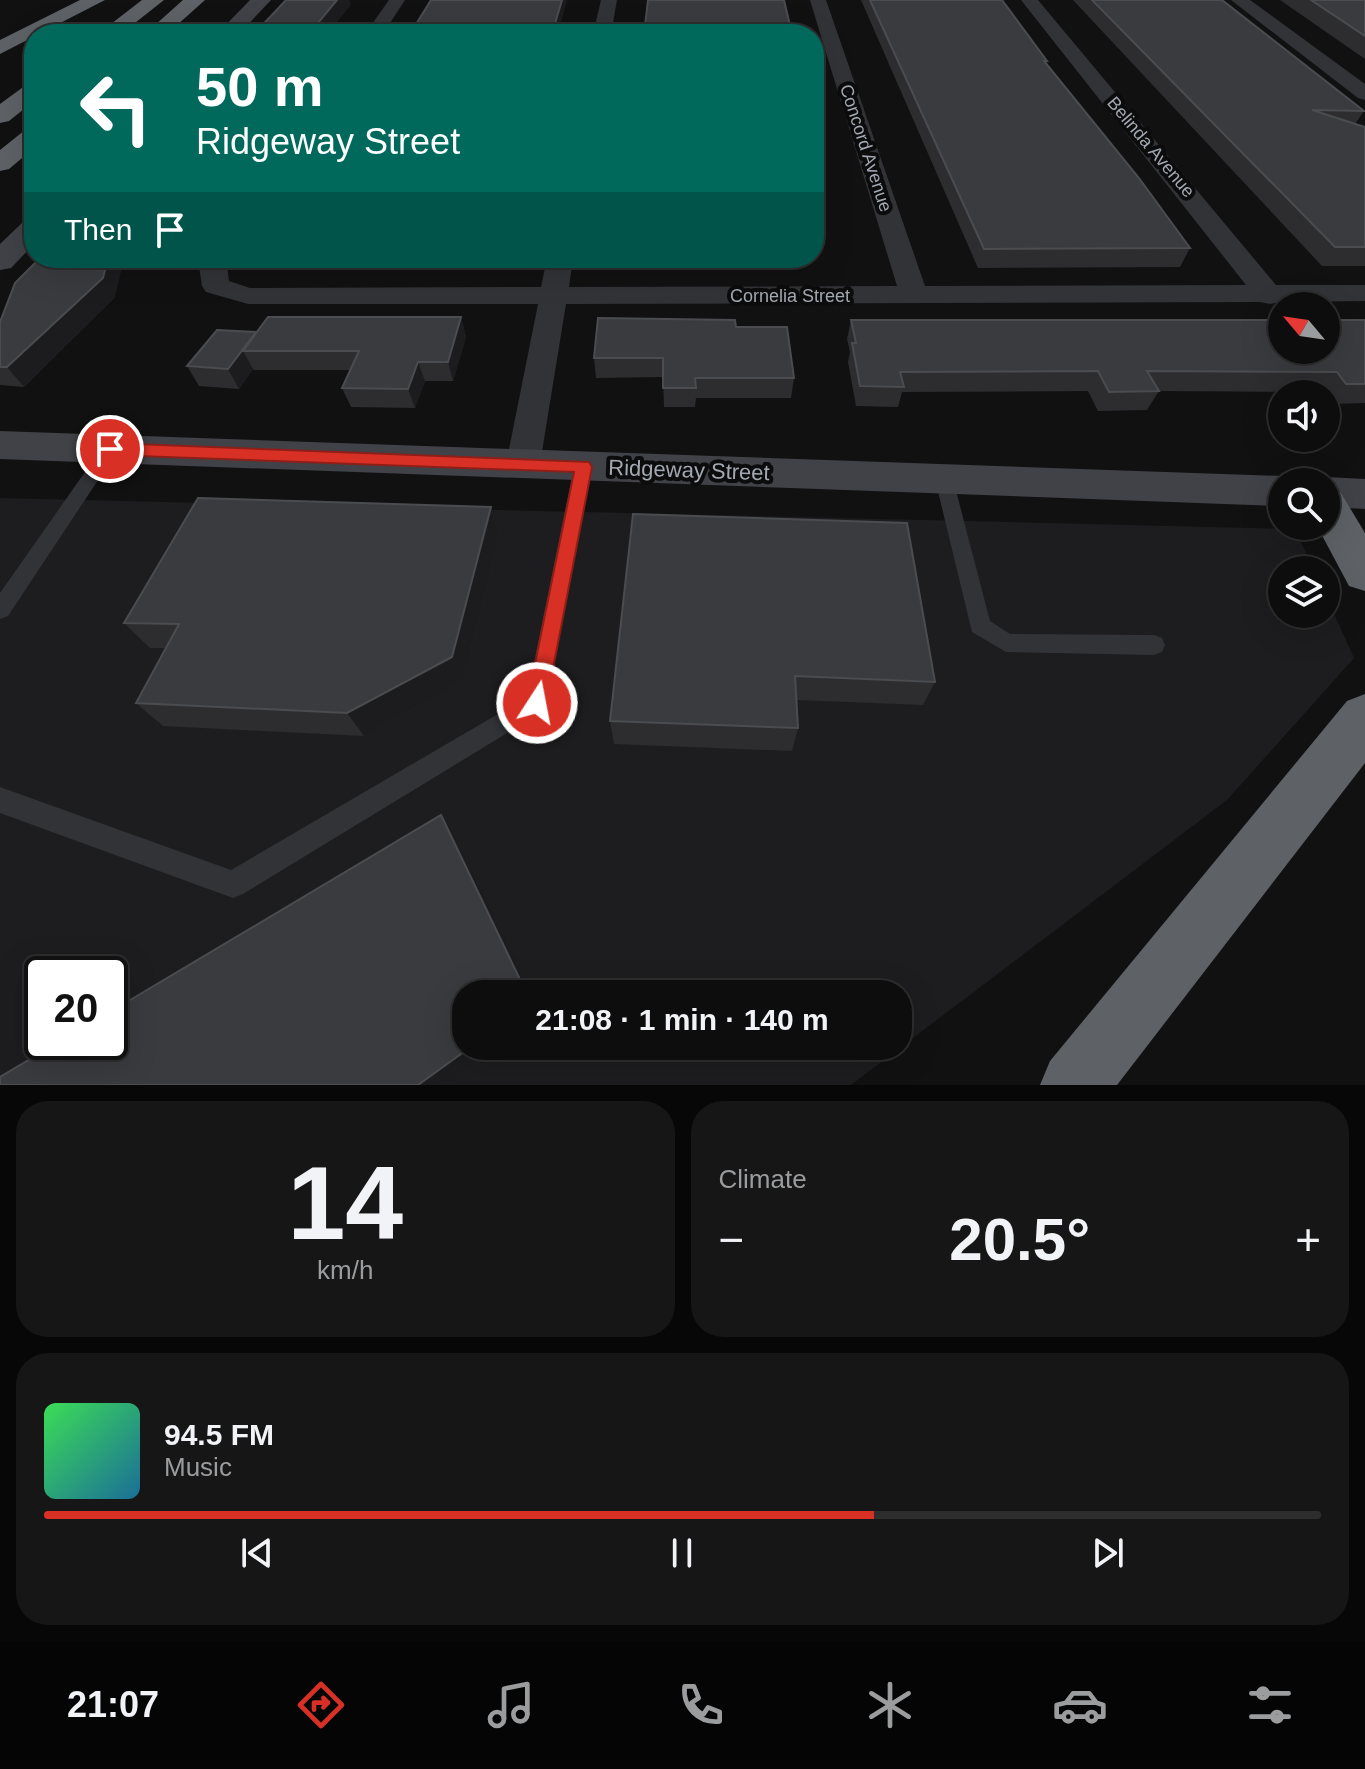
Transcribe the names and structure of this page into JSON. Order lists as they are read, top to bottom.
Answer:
{
  "streets": {
    "street": [
      "Belinda Avenue",
      "Concord Avenue",
      "Cornelia Street",
      "Ridgeway Street"
    ]
  },
  "crossings": [
    ["Concord Avenue", "Cornelia Street"]
  ],
  "north": "top left",
  "page": {
    "turn": ["50 m", "Ridgeway Street"],
    "then": "Then",
    "limit": "20",
    "trip": "21:08 · 1 min · 140 m",
    "tile": [
      ["14", "km/h"],
      "Climate"
    ],
    "heat": ["−", "20.5°", "+"],
    "song": ["94.5 FM", "Music"],
    "tabs": "21:07"
  }
}
